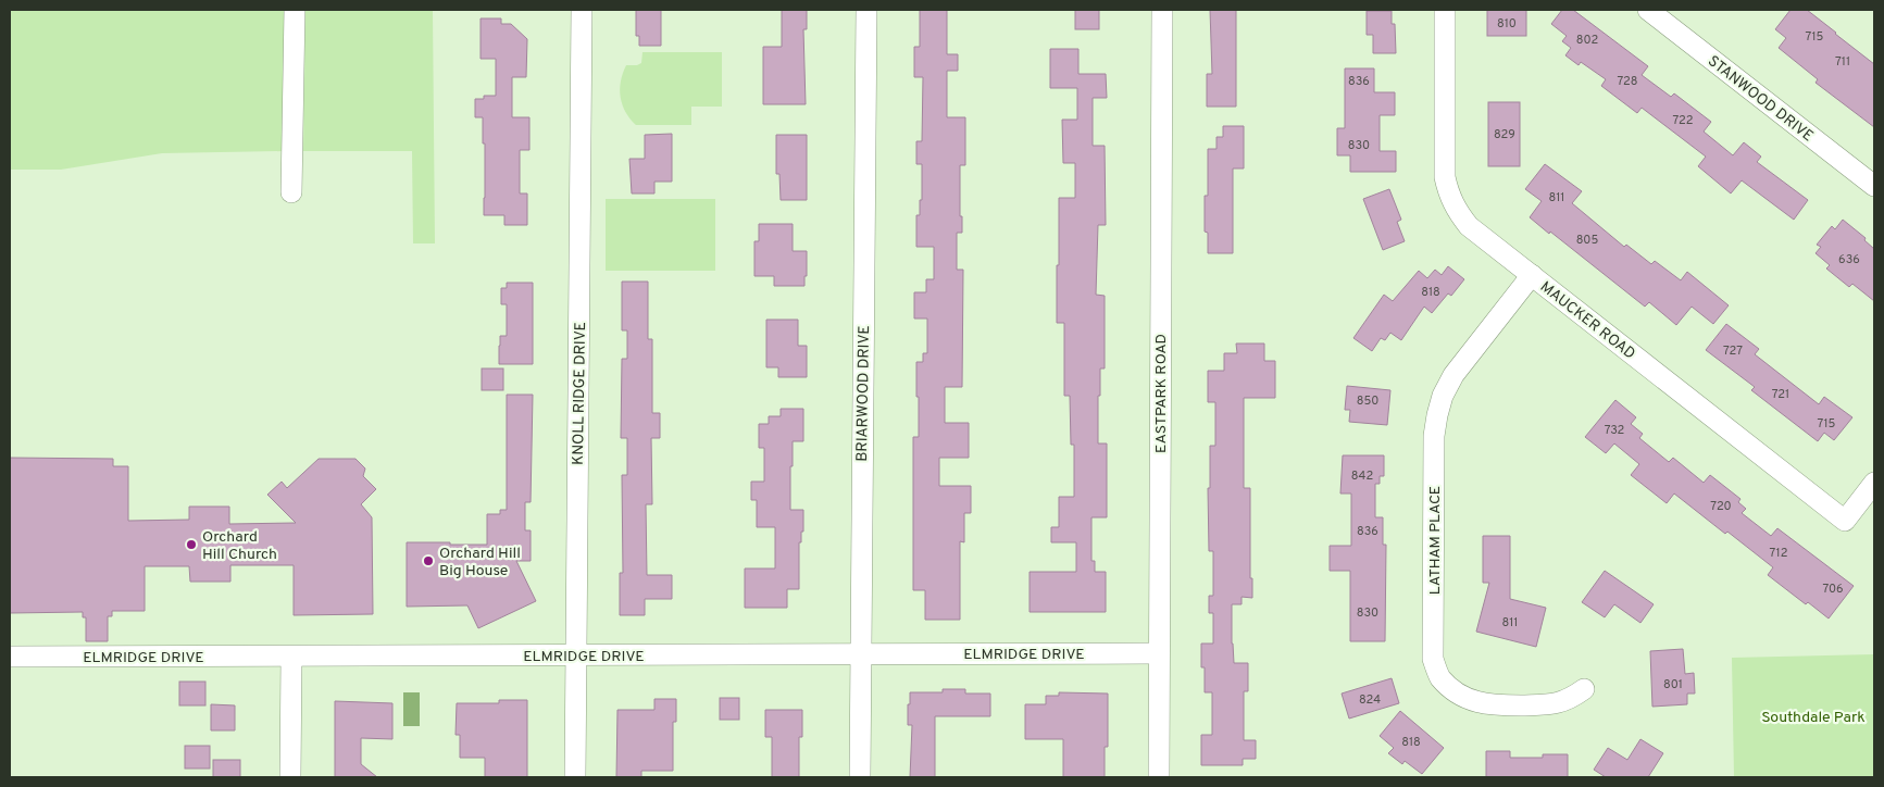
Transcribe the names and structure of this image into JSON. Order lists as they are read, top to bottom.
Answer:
{
  "streets": {
    "street": [
      "STANWOOD DRIVE",
      "MAUCKER ROAD",
      "KNOLL RIDGE DRIVE",
      "BRIARWOOD DRIVE",
      "EASTPARK ROAD",
      "LATHAM PLACE",
      "ELMRIDGE DRIVE"
    ]
  },
  "crossings": [
    ["MAUCKER ROAD", "LATHAM PLACE"],
    ["KNOLL RIDGE DRIVE", "ELMRIDGE DRIVE"],
    ["BRIARWOOD DRIVE", "ELMRIDGE DRIVE"],
    ["EASTPARK ROAD", "ELMRIDGE DRIVE"]
  ],
  "parks": ["Southdale Park"],
  "places": ["Orchard Hill Church", "Orchard Hill Big House"],
  "house_numbers": [
    "810",
    "715",
    "802",
    "711",
    "836",
    "728",
    "722",
    "829",
    "830",
    "811",
    "805",
    "636",
    "818",
    "727",
    "721",
    "850",
    "715",
    "732",
    "842",
    "720",
    "836",
    "712",
    "706",
    "830",
    "811",
    "801",
    "824",
    "818"
  ]
}
